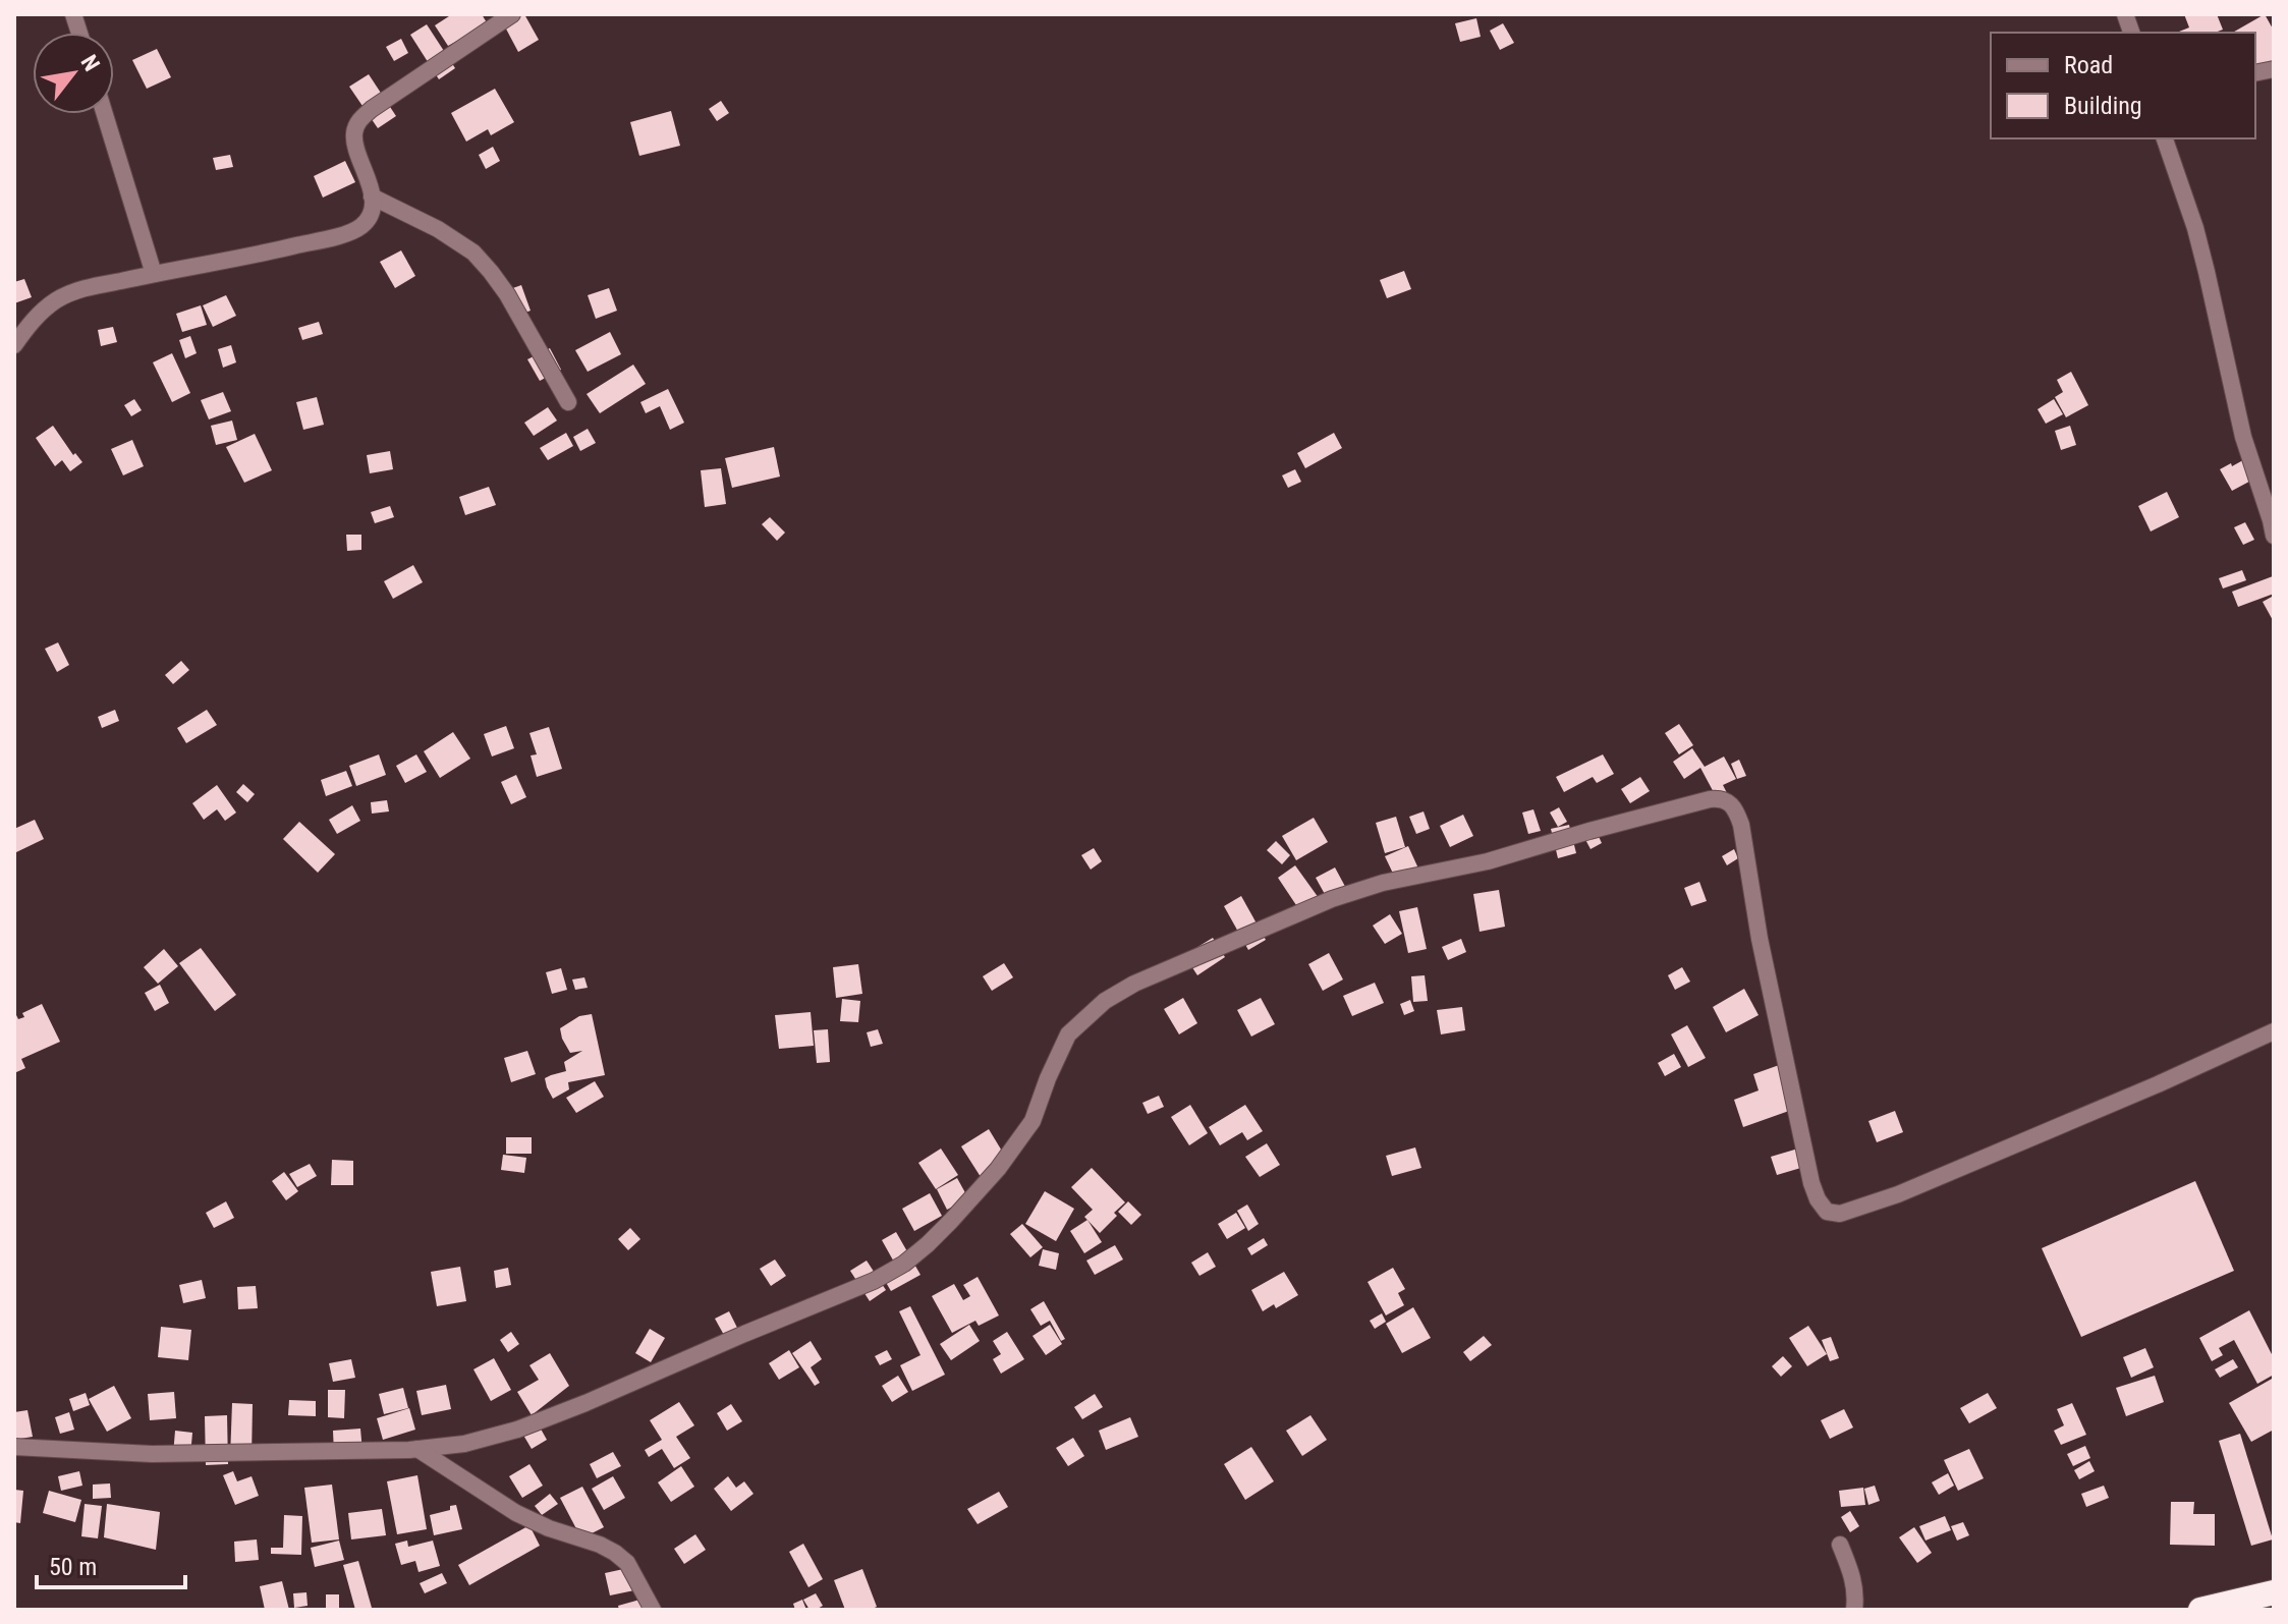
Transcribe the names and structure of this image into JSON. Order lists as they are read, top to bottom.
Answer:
{
  "legend": ["Road", "Building"],
  "scale_bar": "50 m",
  "north": "top right"
}
